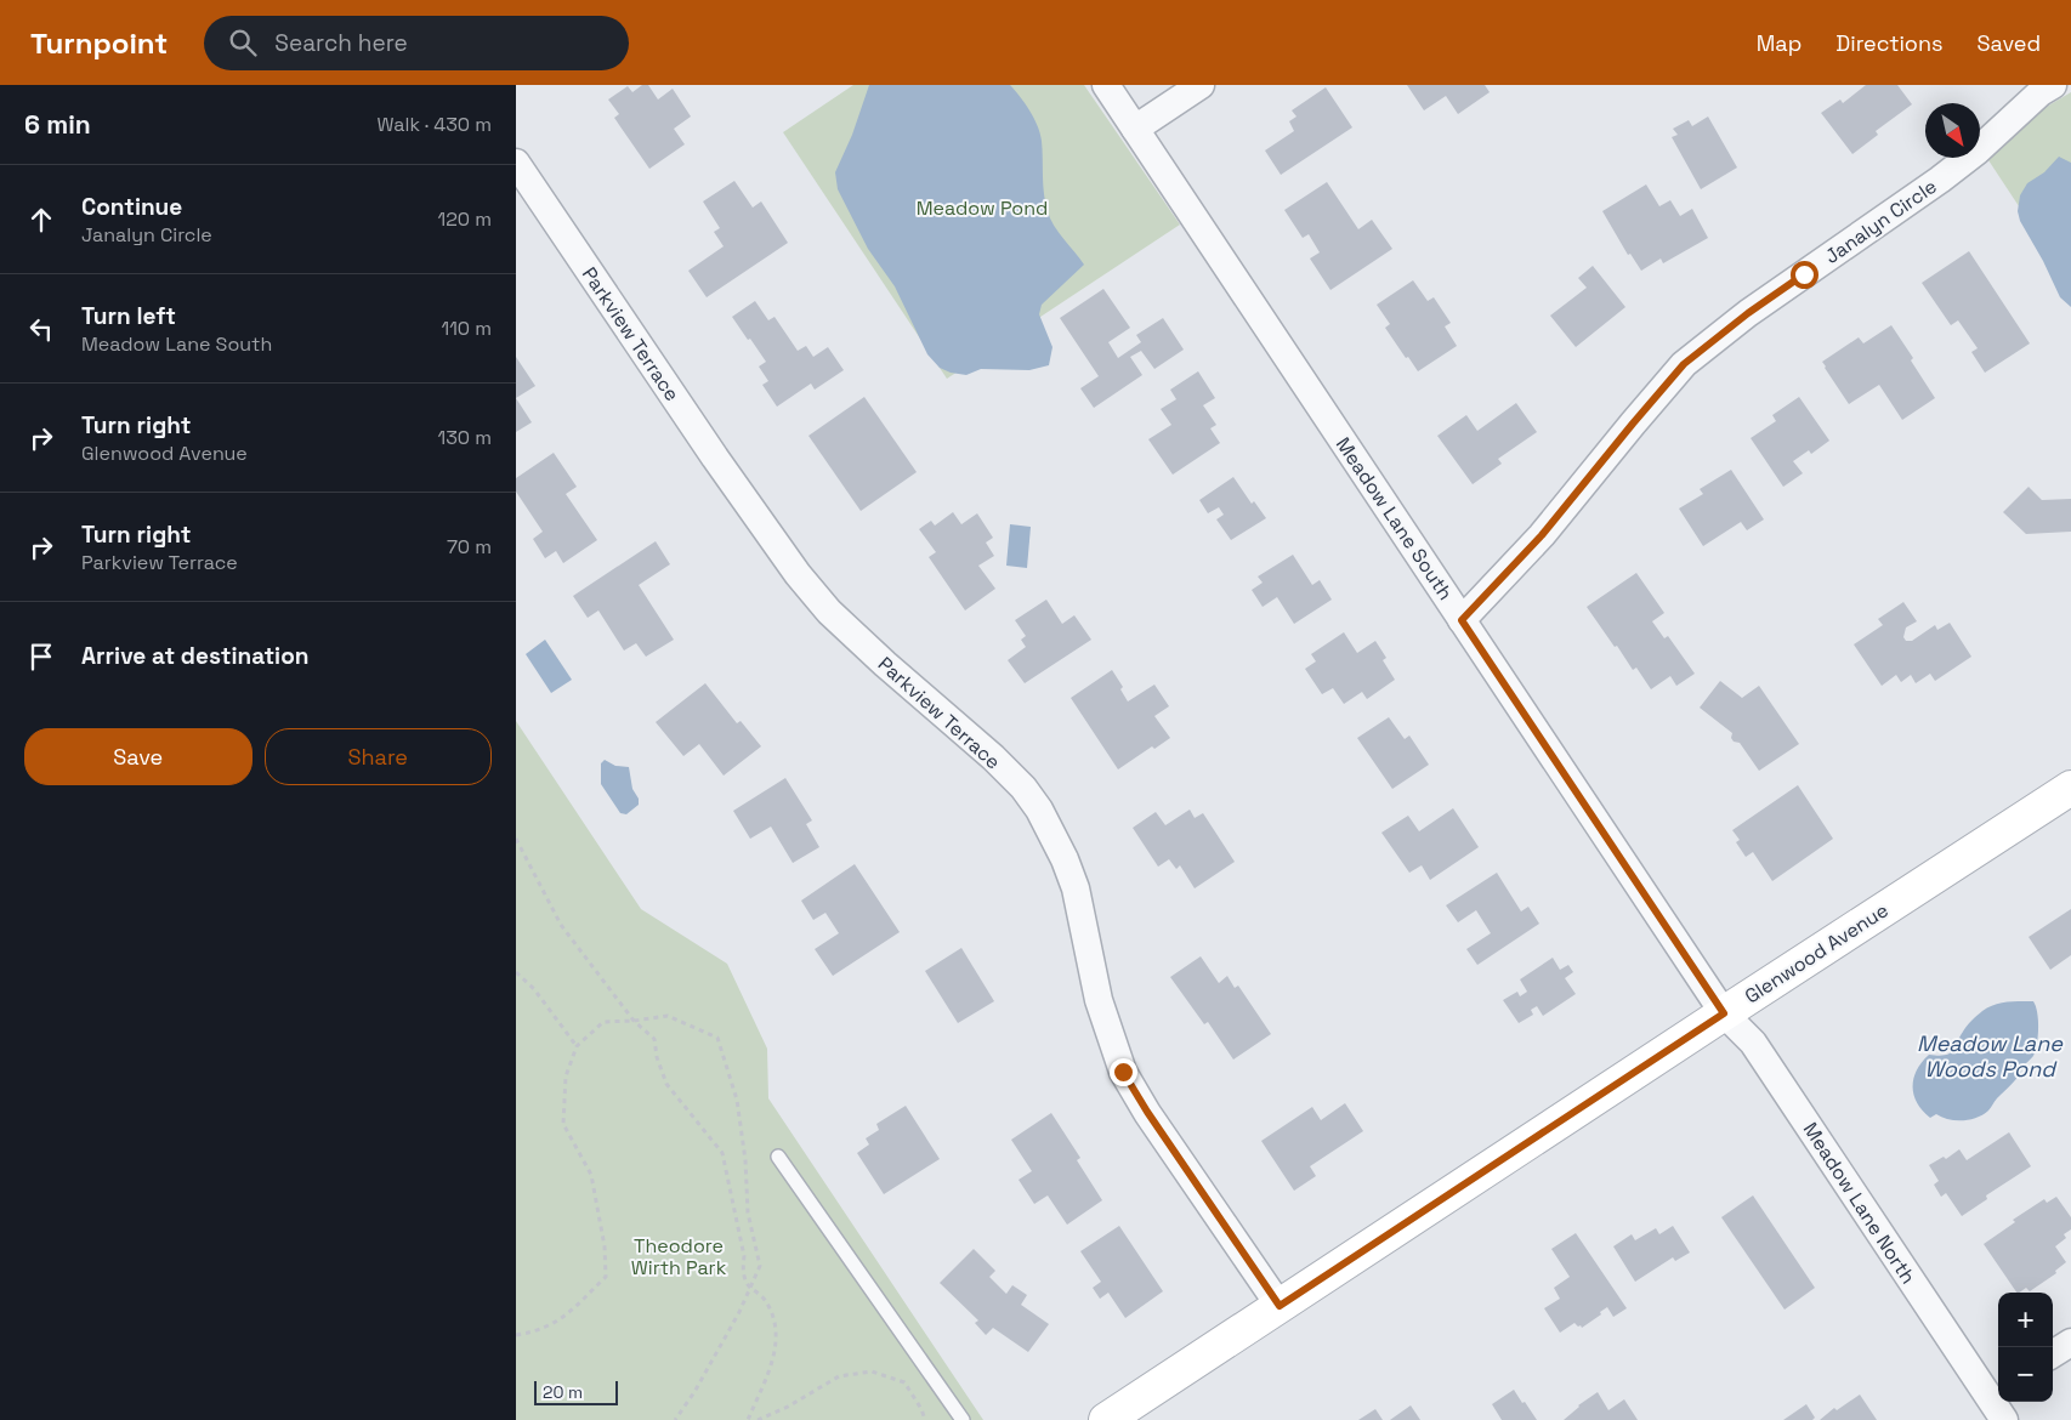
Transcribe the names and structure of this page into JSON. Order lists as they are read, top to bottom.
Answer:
{
  "streets": {
    "street": [
      "Janalyn Circle",
      "Parkview Terrace",
      "Meadow Lane South",
      "Glenwood Avenue",
      "Meadow Lane North"
    ]
  },
  "crossings": [
    ["Janalyn Circle", "Meadow Lane South"],
    ["Parkview Terrace", "Glenwood Avenue"],
    ["Meadow Lane South", "Glenwood Avenue"],
    ["Meadow Lane South", "Meadow Lane North"],
    ["Glenwood Avenue", "Meadow Lane North"]
  ],
  "water": ["Meadow Lane Woods Pond"],
  "parks": ["Meadow Pond", "Theodore Wirth Park"],
  "scale_bar": "20 m",
  "north": "bottom right",
  "page": {
    "header": "Turnpoint",
    "search": "Search here",
    "nav": ["Map", "Directions", "Saved"],
    "heading": ["6 min", "Walk · 430 m"],
    "list": [
      ["Continue", "Janalyn Circle", "120 m"],
      ["Turn left", "Meadow Lane South", "110 m"],
      ["Turn right", "Glenwood Avenue", "130 m"],
      ["Turn right", "Parkview Terrace", "70 m"],
      "Arrive at destination"
    ],
    "buttons": ["Save", "Share"],
    "map_buttons": ["+", "−"],
    "scale": "20 m"
  }
}
